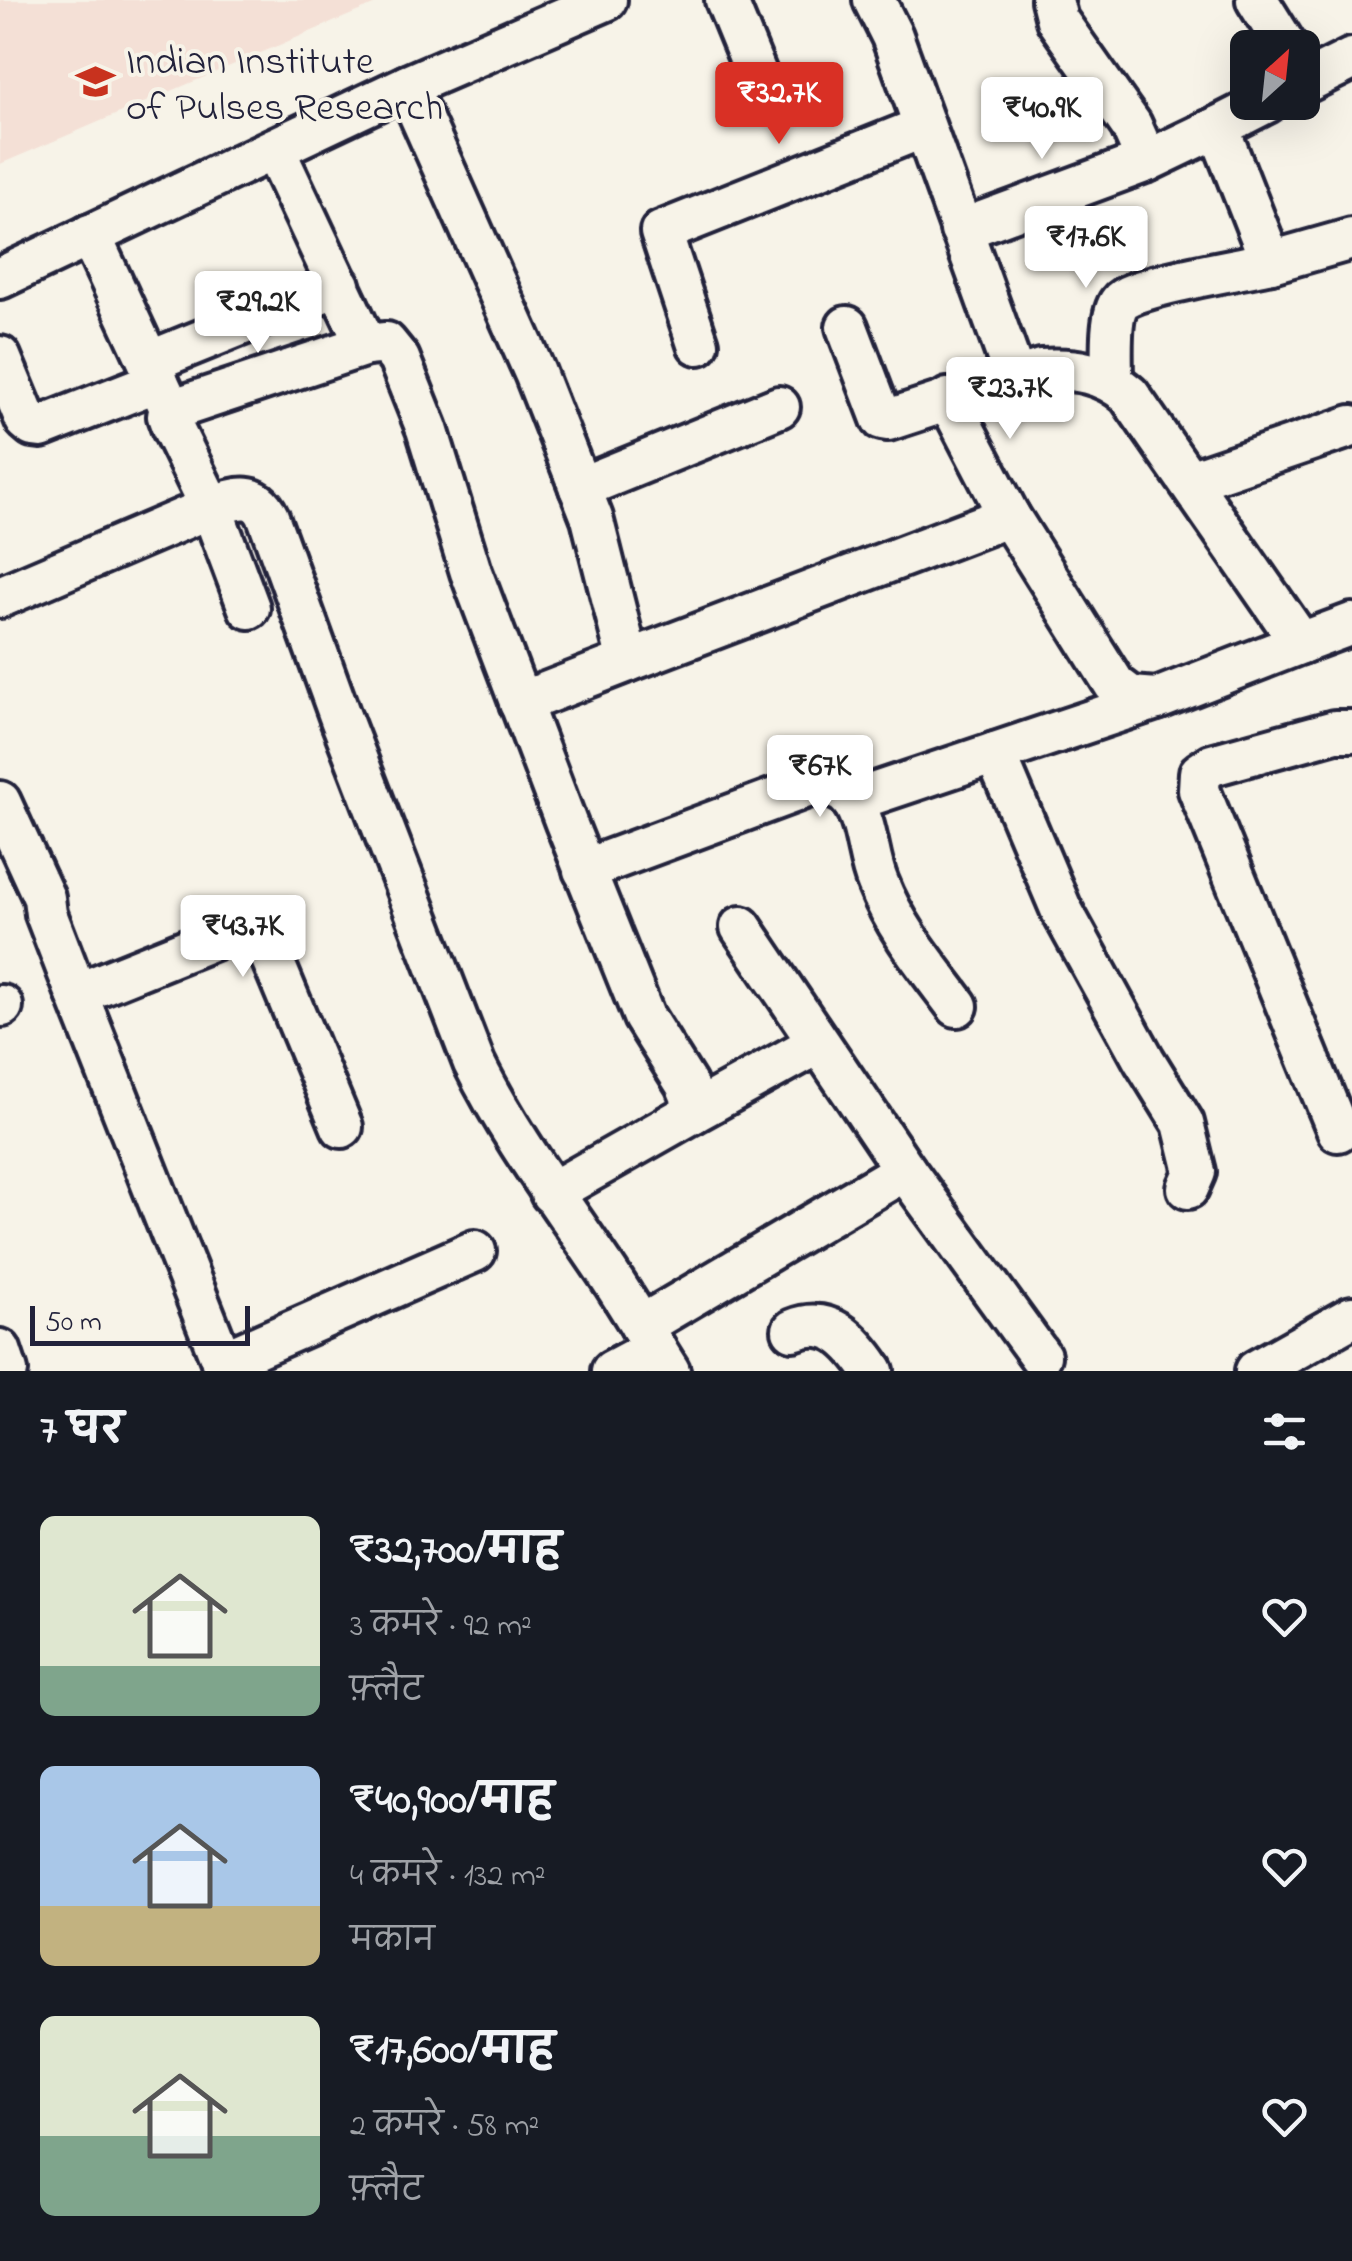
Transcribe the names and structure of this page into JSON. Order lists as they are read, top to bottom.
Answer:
{
  "places": {
    "school or university": ["Indian Institute of Pulses Research"]
  },
  "scale_bar": "50 m",
  "north": "top right",
  "page": {
    "price": [
      "₹32.7K",
      "₹40.9K",
      "₹17.6K",
      "₹29.2K",
      "₹23.7K",
      "₹67K",
      "₹43.7K"
    ],
    "scale": "50 m",
    "heading": "7 घर",
    "list": [
      {
        "name": "₹32,700/माह",
        "note": "3 कमरे · 92 m² · फ़्लैट"
      },
      {
        "name": "₹40,900/माह",
        "note": "4 कमरे · 132 m² · मकान"
      },
      {
        "name": "₹17,600/माह",
        "note": "2 कमरे · 58 m² · फ़्लैट"
      }
    ]
  }
}
